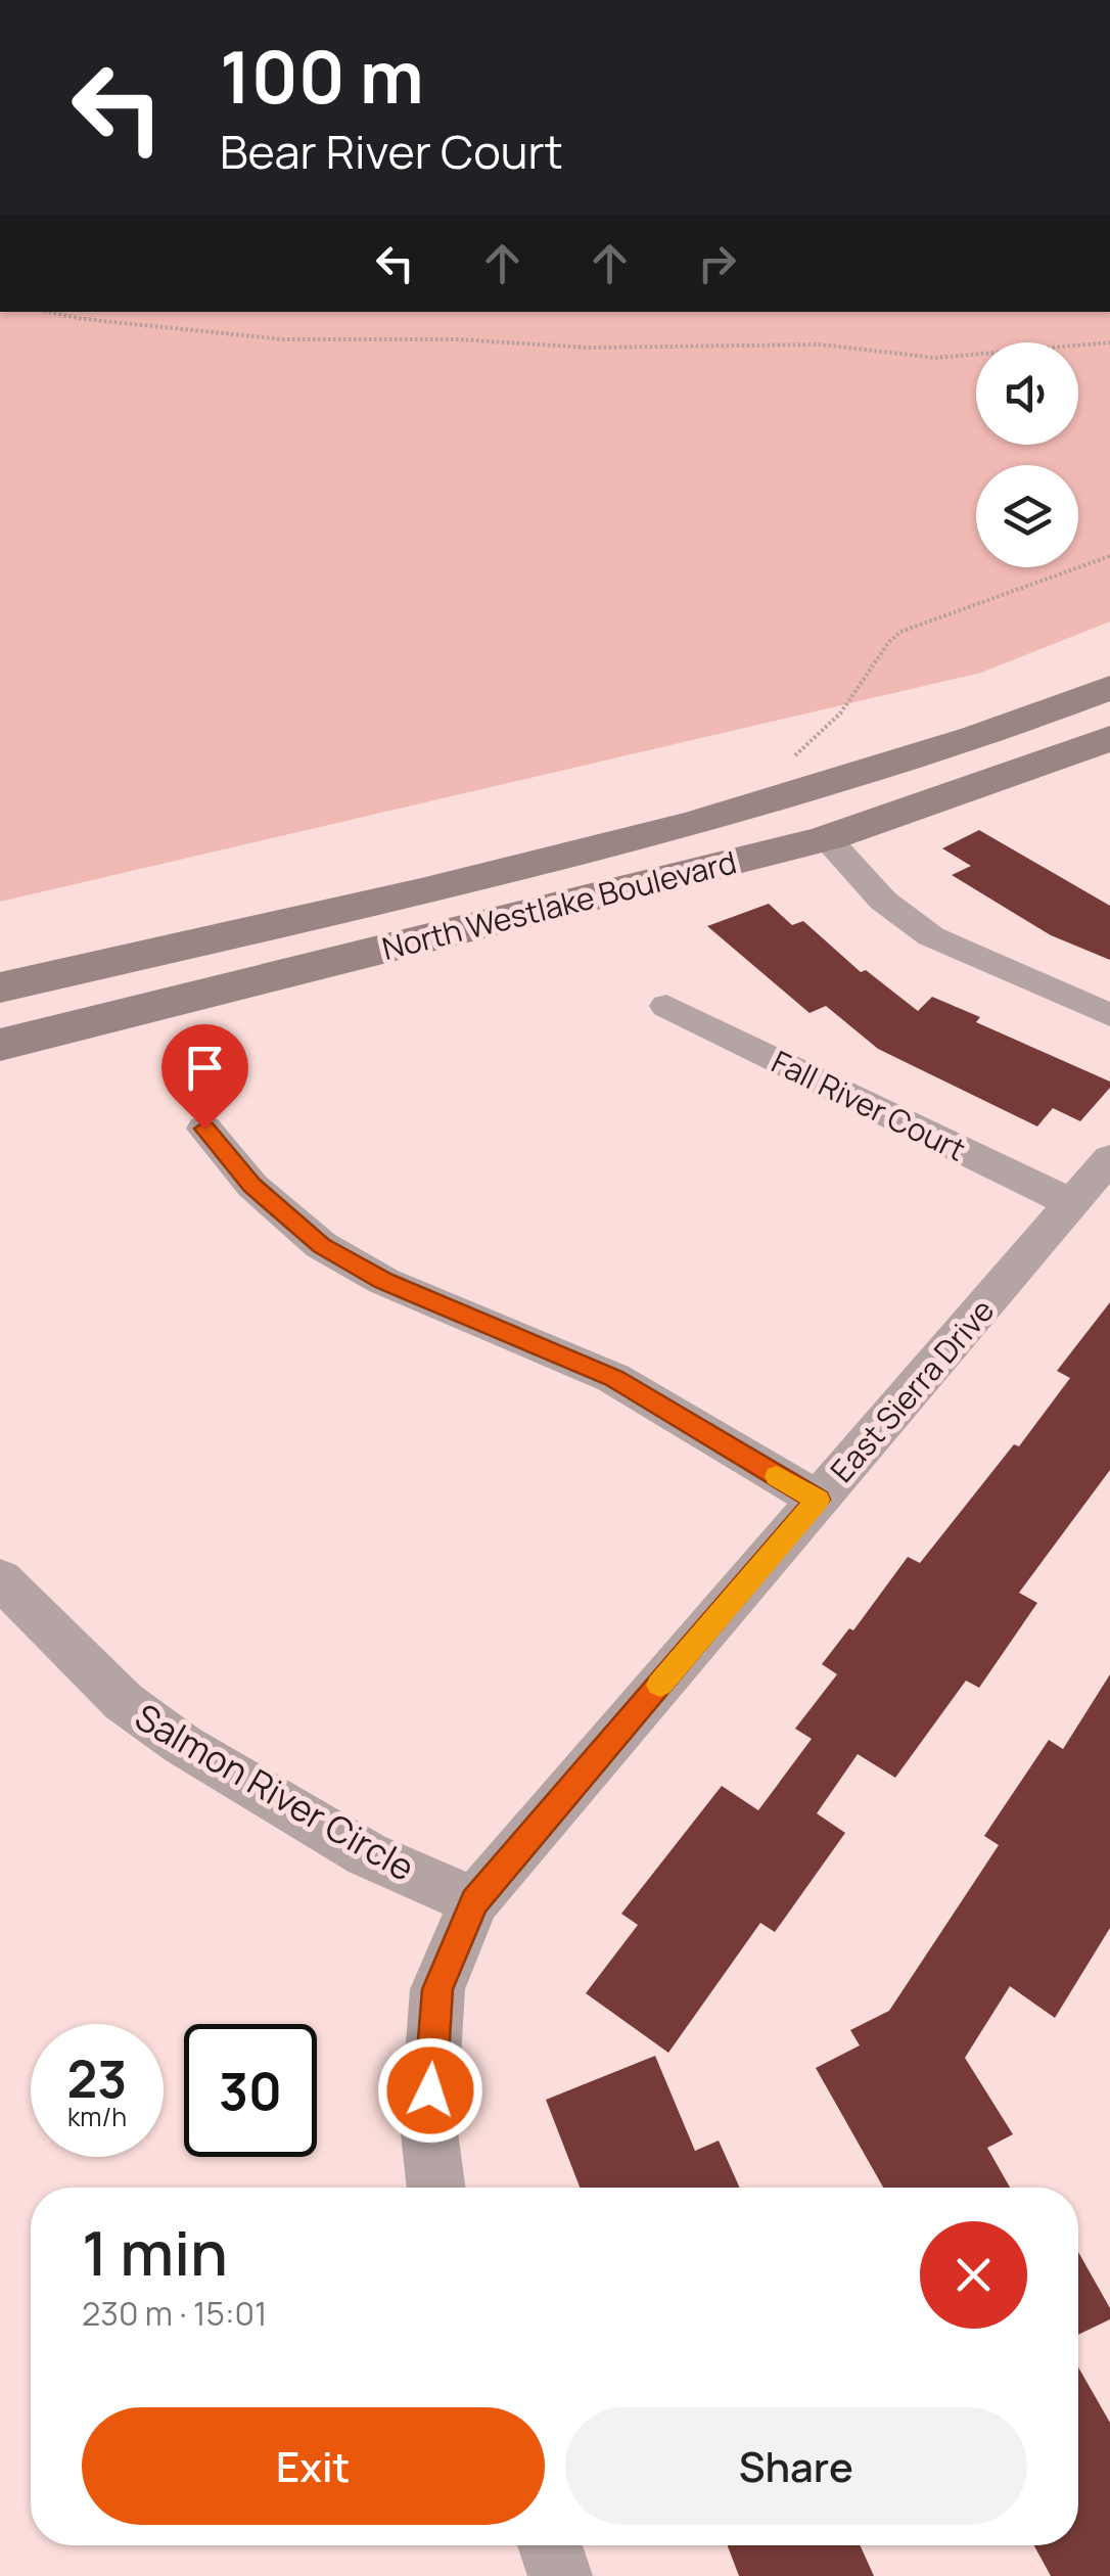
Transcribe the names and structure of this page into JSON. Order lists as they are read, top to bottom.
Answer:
{
  "streets": {
    "main road": ["North Westlake Boulevard"],
    "street": ["Fall River Court", "East Sierra Drive", "Salmon River Circle"]
  },
  "crossings": [
    ["Fall River Court", "East Sierra Drive"],
    ["East Sierra Drive", "Salmon River Circle"]
  ],
  "page": {
    "turn": ["100 m", "Bear River Court"],
    "speed": "23 km/h",
    "limit": "30",
    "heading": ["1 min", "230 m · 15:01"],
    "buttons": ["Exit", "Share"]
  }
}
